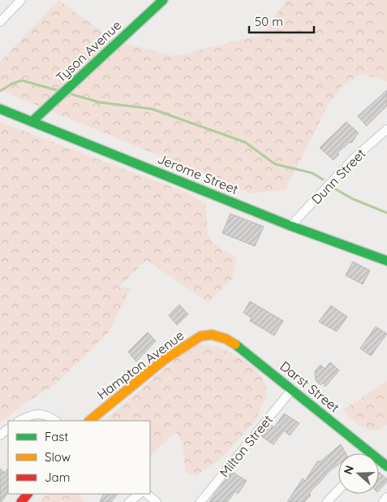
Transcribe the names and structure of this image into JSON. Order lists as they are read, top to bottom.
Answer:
{
  "streets": {
    "street": [
      "Tyson Avenue",
      "Jerome Street",
      "Dunn Street",
      "Hampton Avenue",
      "Darst Street",
      "Milton Street"
    ]
  },
  "crossings": [
    ["Tyson Avenue", "Jerome Street"],
    ["Jerome Street", "Dunn Street"],
    ["Hampton Avenue", "Darst Street"],
    ["Darst Street", "Milton Street"]
  ],
  "legend": ["Fast", "Slow", "Jam"],
  "scale_bar": "50 m",
  "north": "left"
}
